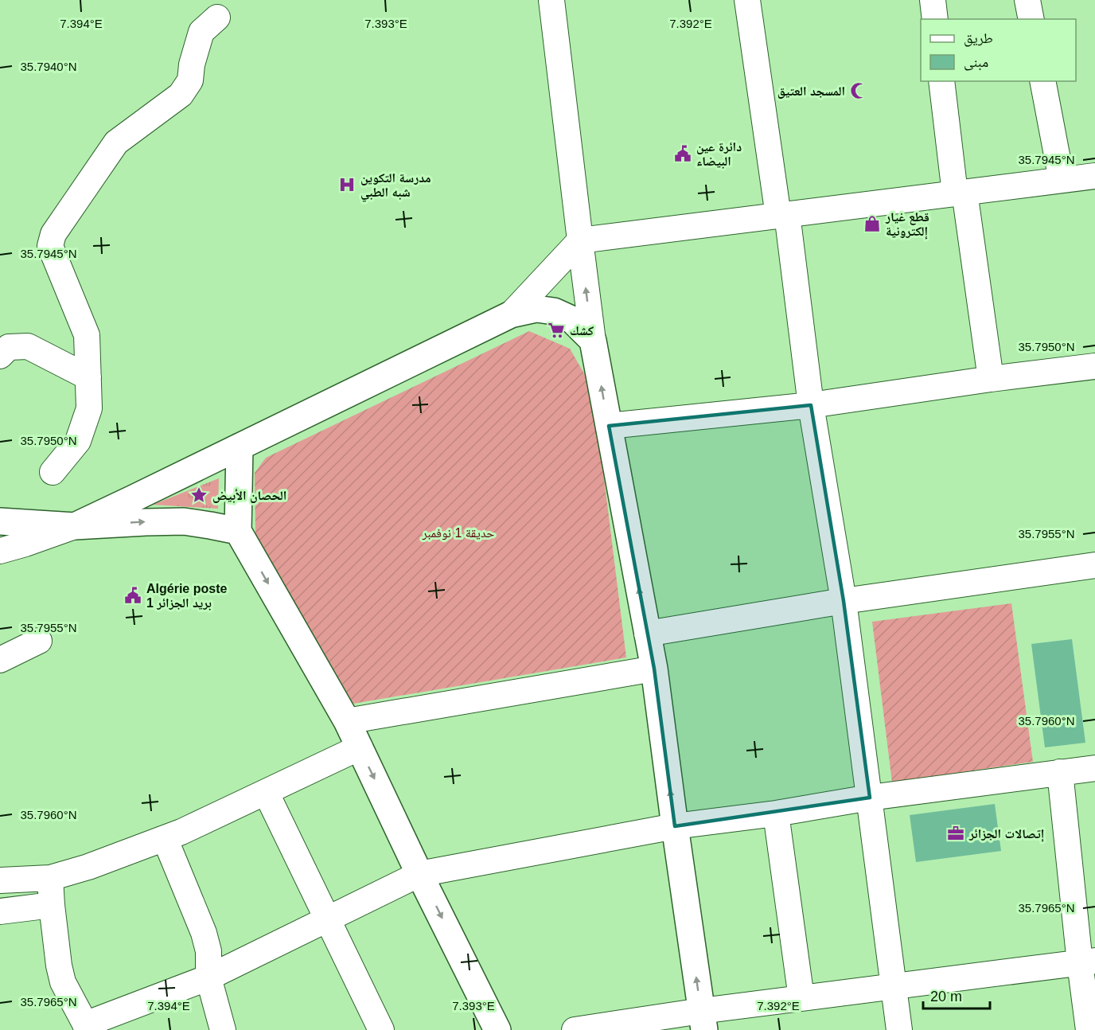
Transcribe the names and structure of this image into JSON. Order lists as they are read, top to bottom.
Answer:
{
  "parks": ["حديقة 1 نوفمبر"],
  "places": {
    "mosque": ["المسجد العتيق"],
    "public building": ["دائرة عين البيضاء", "Algérie poste 1 بريد الجزائر"],
    "hospital": ["مدرسة التكوين شبه الطبي"],
    "shop": ["قطع غيار إلكترونية"],
    "supermarket": ["كشك"],
    "place": ["الحصان الأبيض"],
    "office": ["إتصالات الجزائر"]
  },
  "legend": ["طريق", "مبنى"],
  "scale_bar": "20 m",
  "coordinates": [
    "7.394°E",
    "7.393°E",
    "7.392°E",
    "35.7940°N",
    "35.7945°N",
    "35.7950°N",
    "35.7955°N",
    "35.7960°N",
    "35.7965°N"
  ]
}
